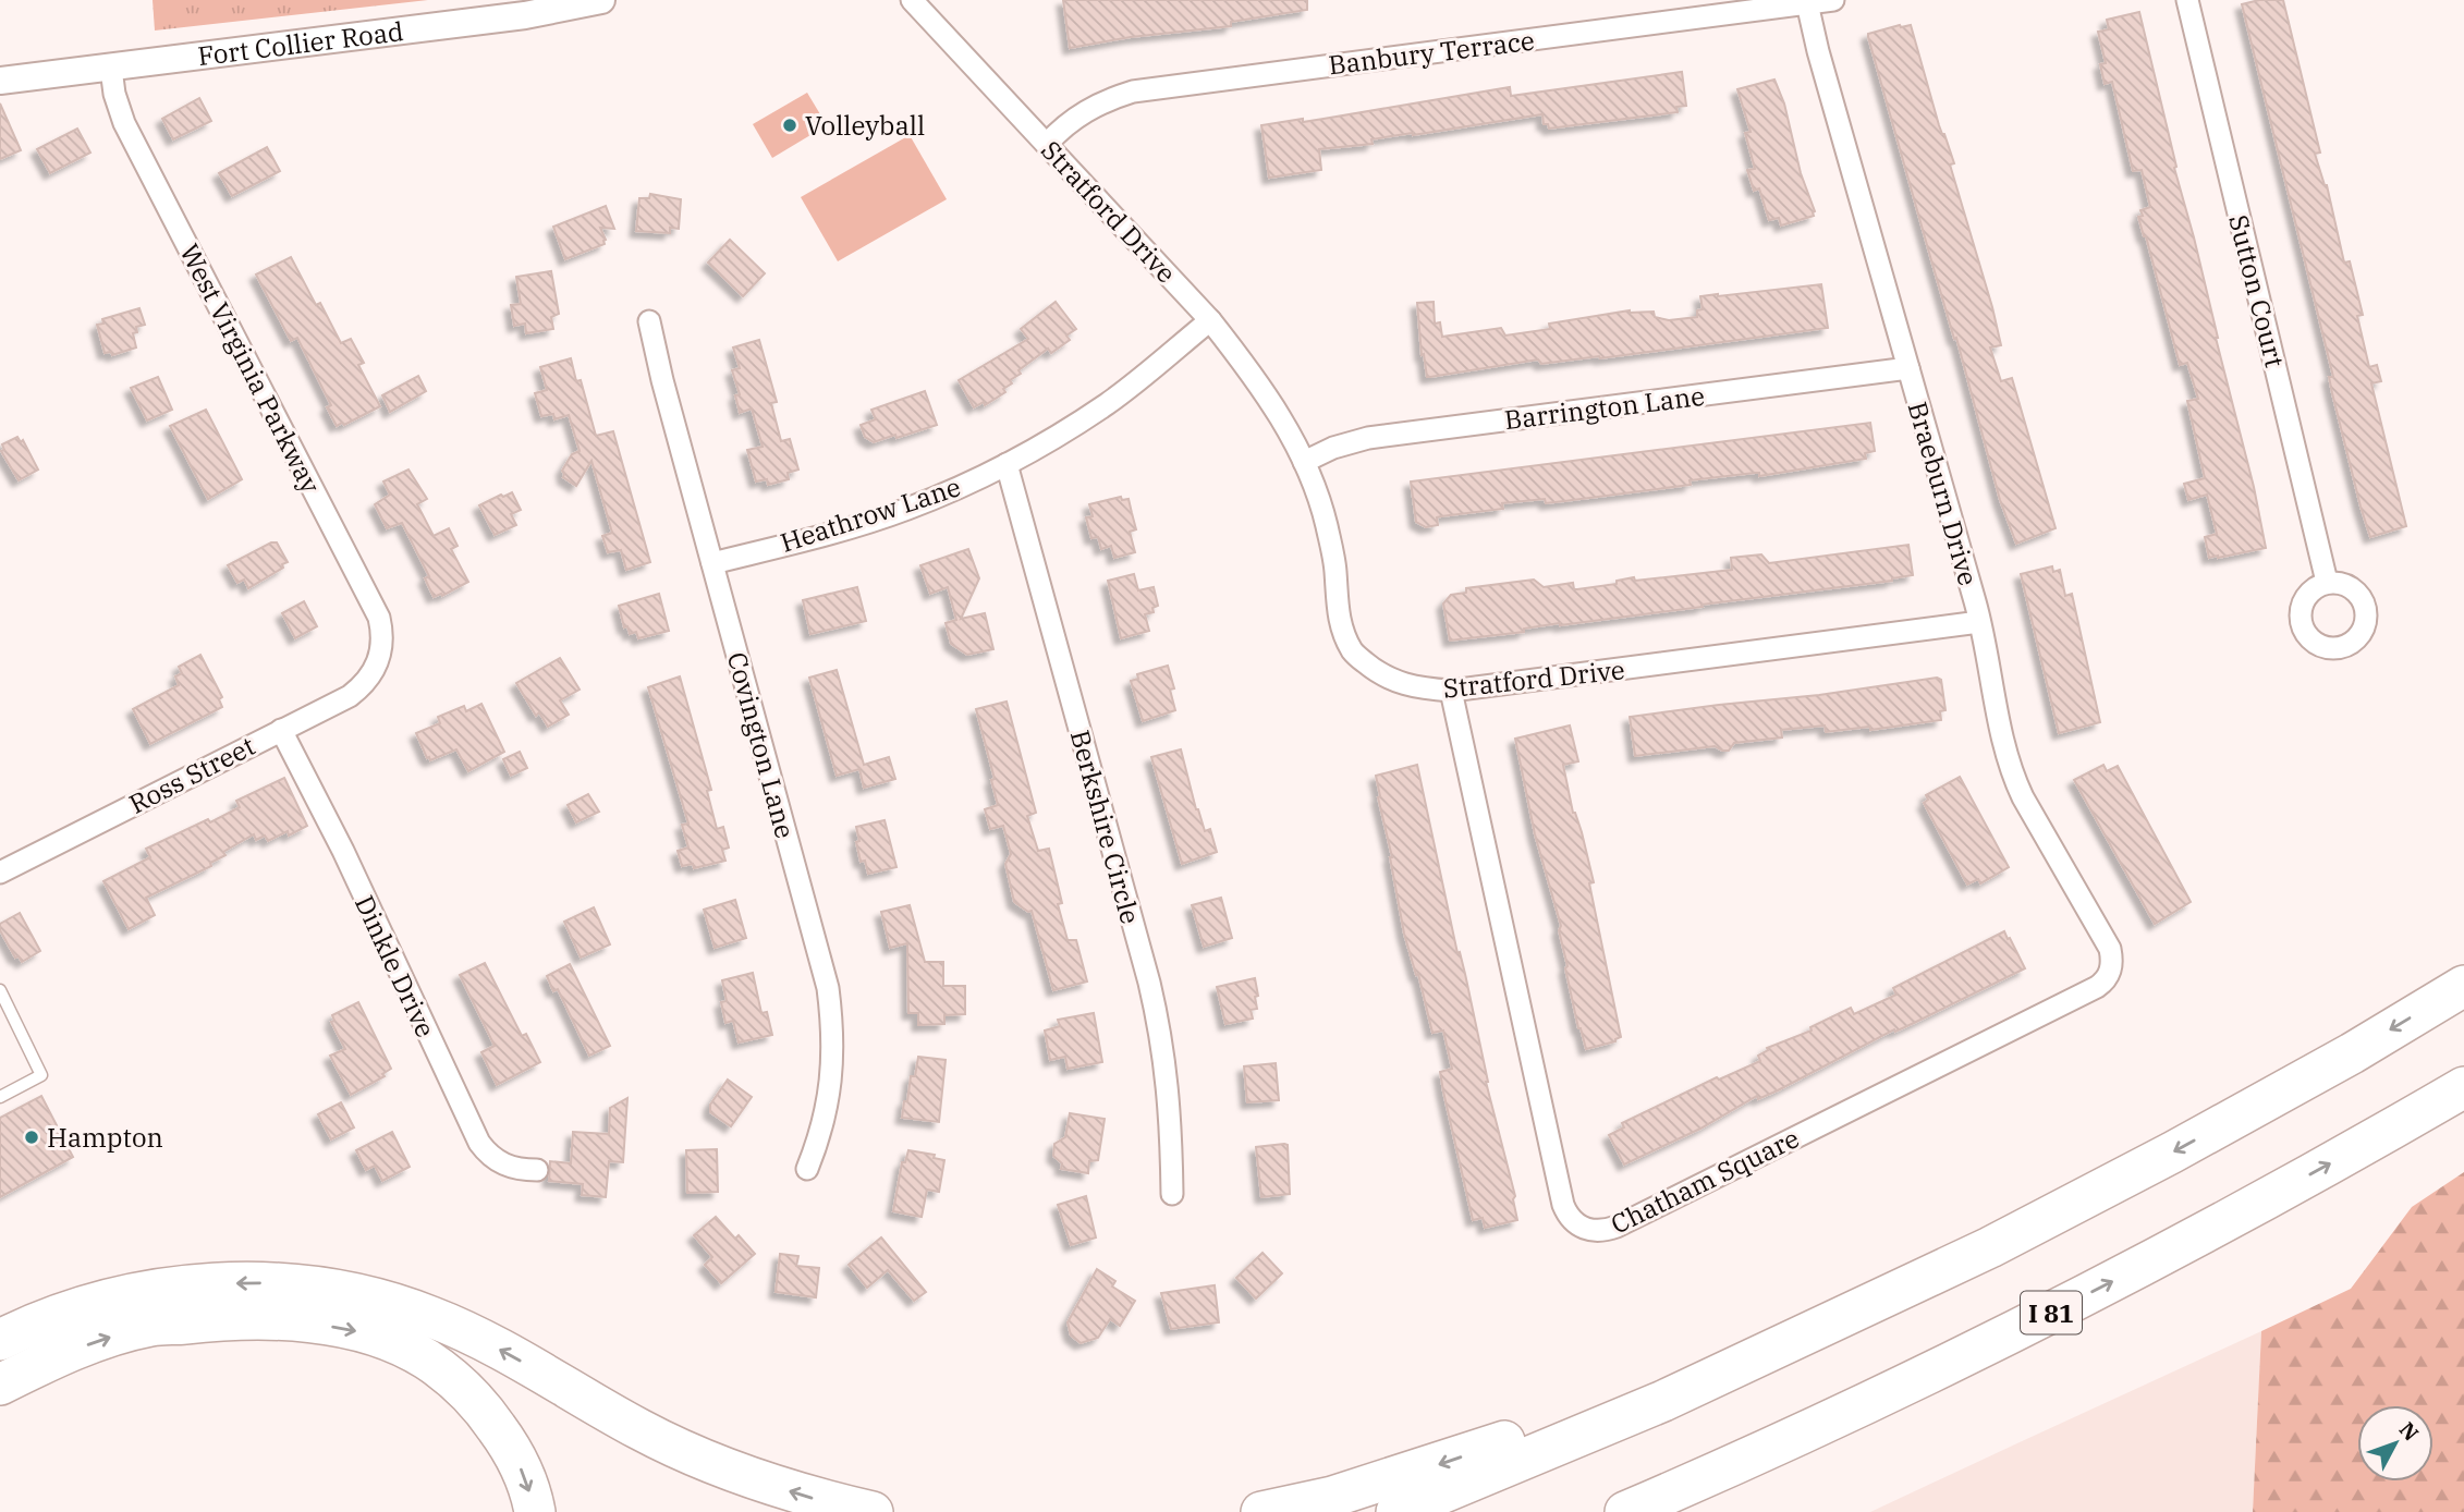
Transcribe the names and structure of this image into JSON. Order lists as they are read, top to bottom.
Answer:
{
  "streets": {
    "highway": ["I 81"],
    "street": [
      "Fort Collier Road",
      "Banbury Terrace",
      "Stratford Drive",
      "Sutton Court",
      "West Virginia Parkway",
      "Barrington Lane",
      "Braeburn Drive",
      "Heathrow Lane",
      "Covington Lane",
      "Ross Street",
      "Berkshire Circle",
      "Dinkle Drive",
      "Chatham Square"
    ]
  },
  "crossings": [
    ["Fort Collier Road", "West Virginia Parkway"],
    ["Banbury Terrace", "Stratford Drive"],
    ["Banbury Terrace", "Braeburn Drive"],
    ["Stratford Drive", "Barrington Lane"],
    ["Stratford Drive", "Braeburn Drive"],
    ["Stratford Drive", "Heathrow Lane"],
    ["Stratford Drive", "Chatham Square"],
    ["West Virginia Parkway", "Ross Street"],
    ["Barrington Lane", "Braeburn Drive"],
    ["Braeburn Drive", "Chatham Square"],
    ["Heathrow Lane", "Covington Lane"],
    ["Heathrow Lane", "Berkshire Circle"],
    ["Ross Street", "Dinkle Drive"]
  ],
  "places": ["Volleyball", "Hampton"],
  "north": "top right"
}
